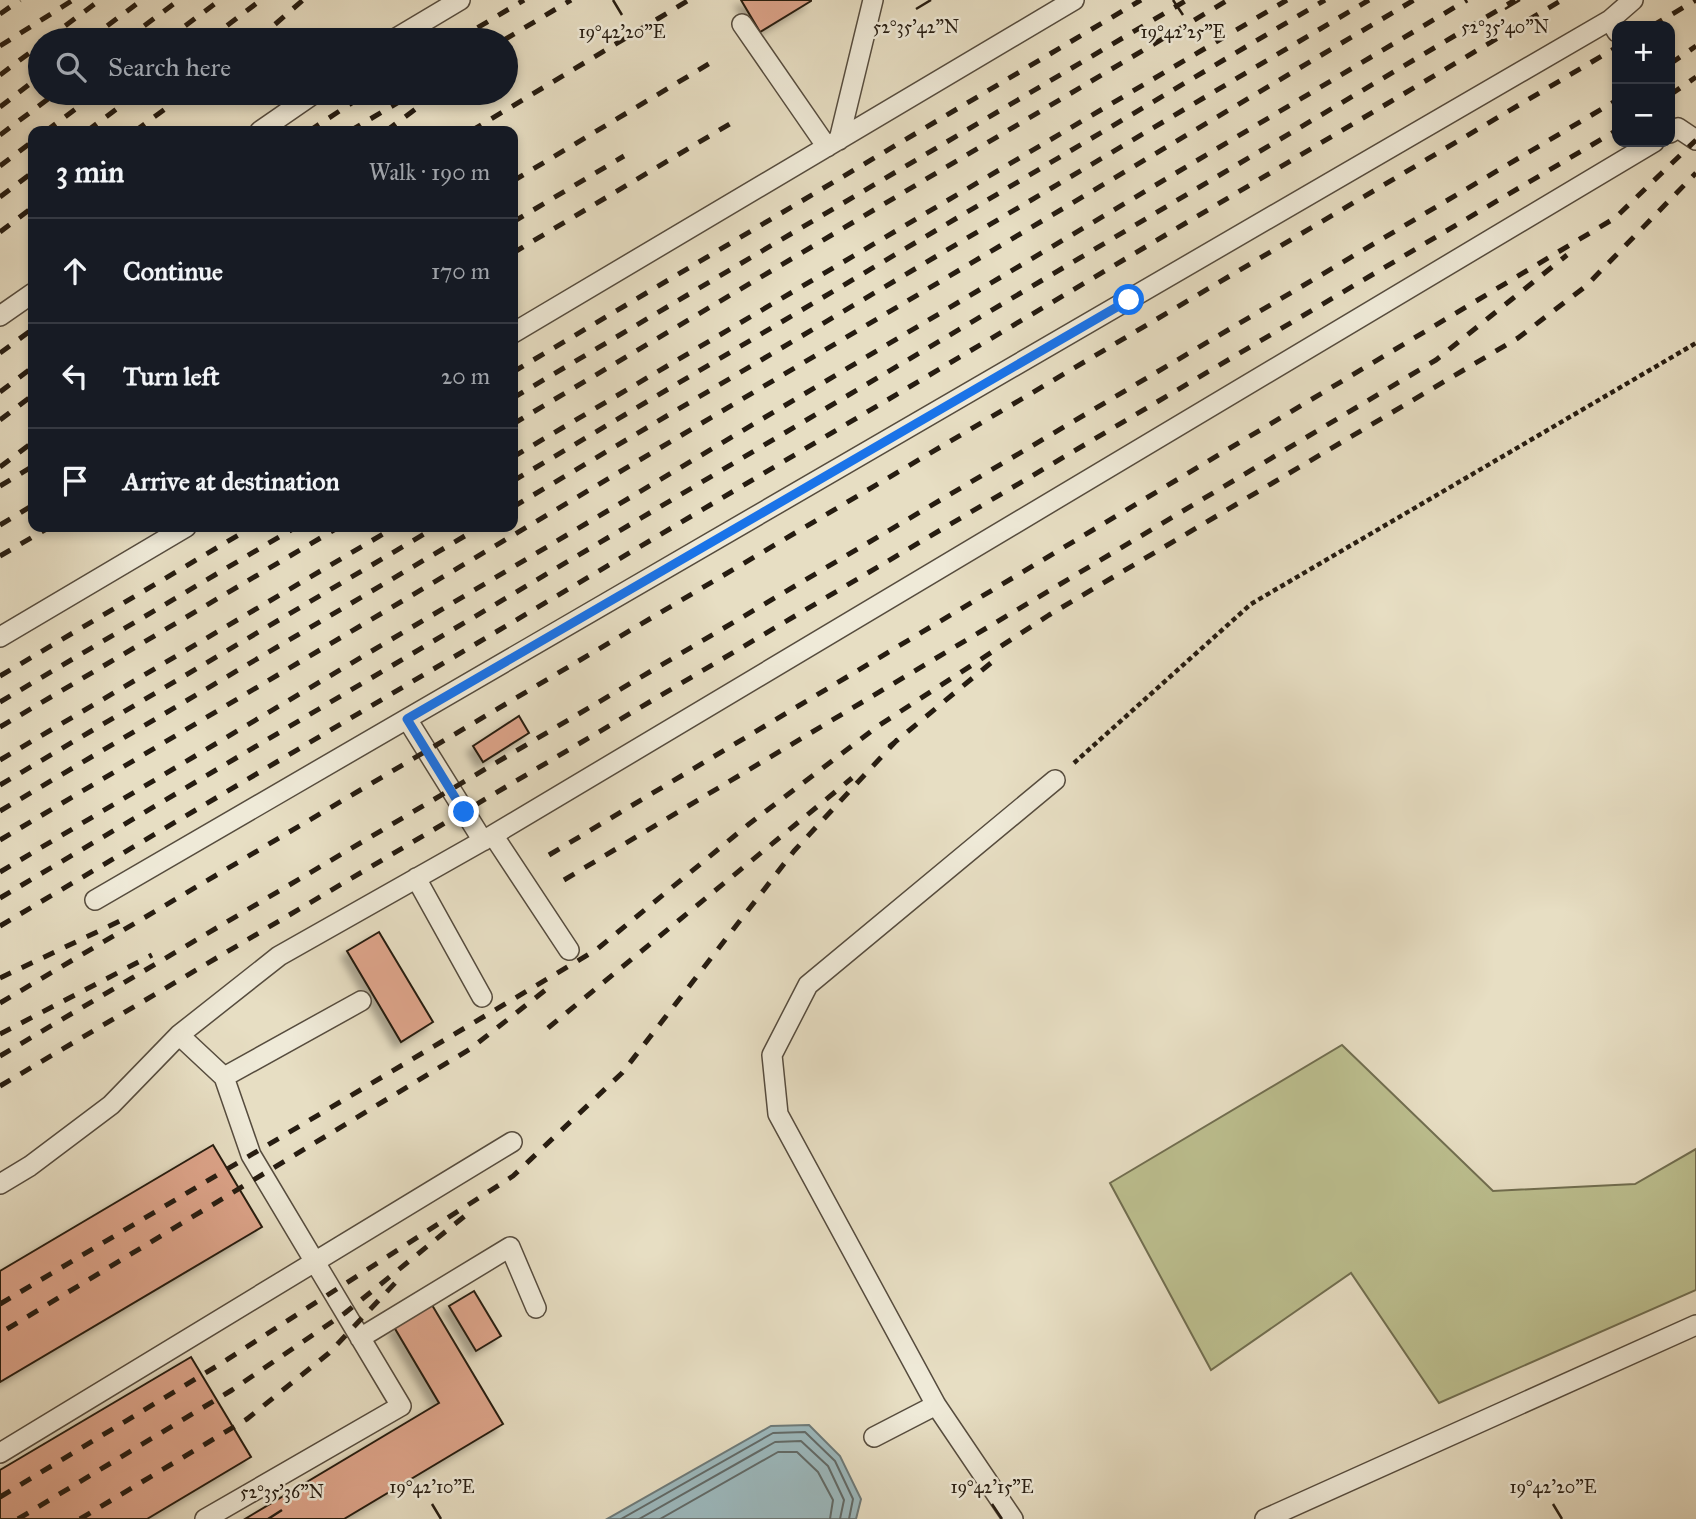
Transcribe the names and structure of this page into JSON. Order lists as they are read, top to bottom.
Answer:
{
  "page": {
    "map_buttons": ["+", "−"],
    "search": "Search here",
    "heading": ["3 min", "Walk · 190 m"],
    "list": [
      ["Continue", "170 m"],
      ["Turn left", "20 m"],
      "Arrive at destination"
    ]
  },
  "coordinates": [
    "52°35'42\"N",
    "52°35'40\"N",
    "19°42'25\"E",
    "19°42'20\"E",
    "19°42'10\"E",
    "19°42'15\"E",
    "52°35'36\"N"
  ]
}
